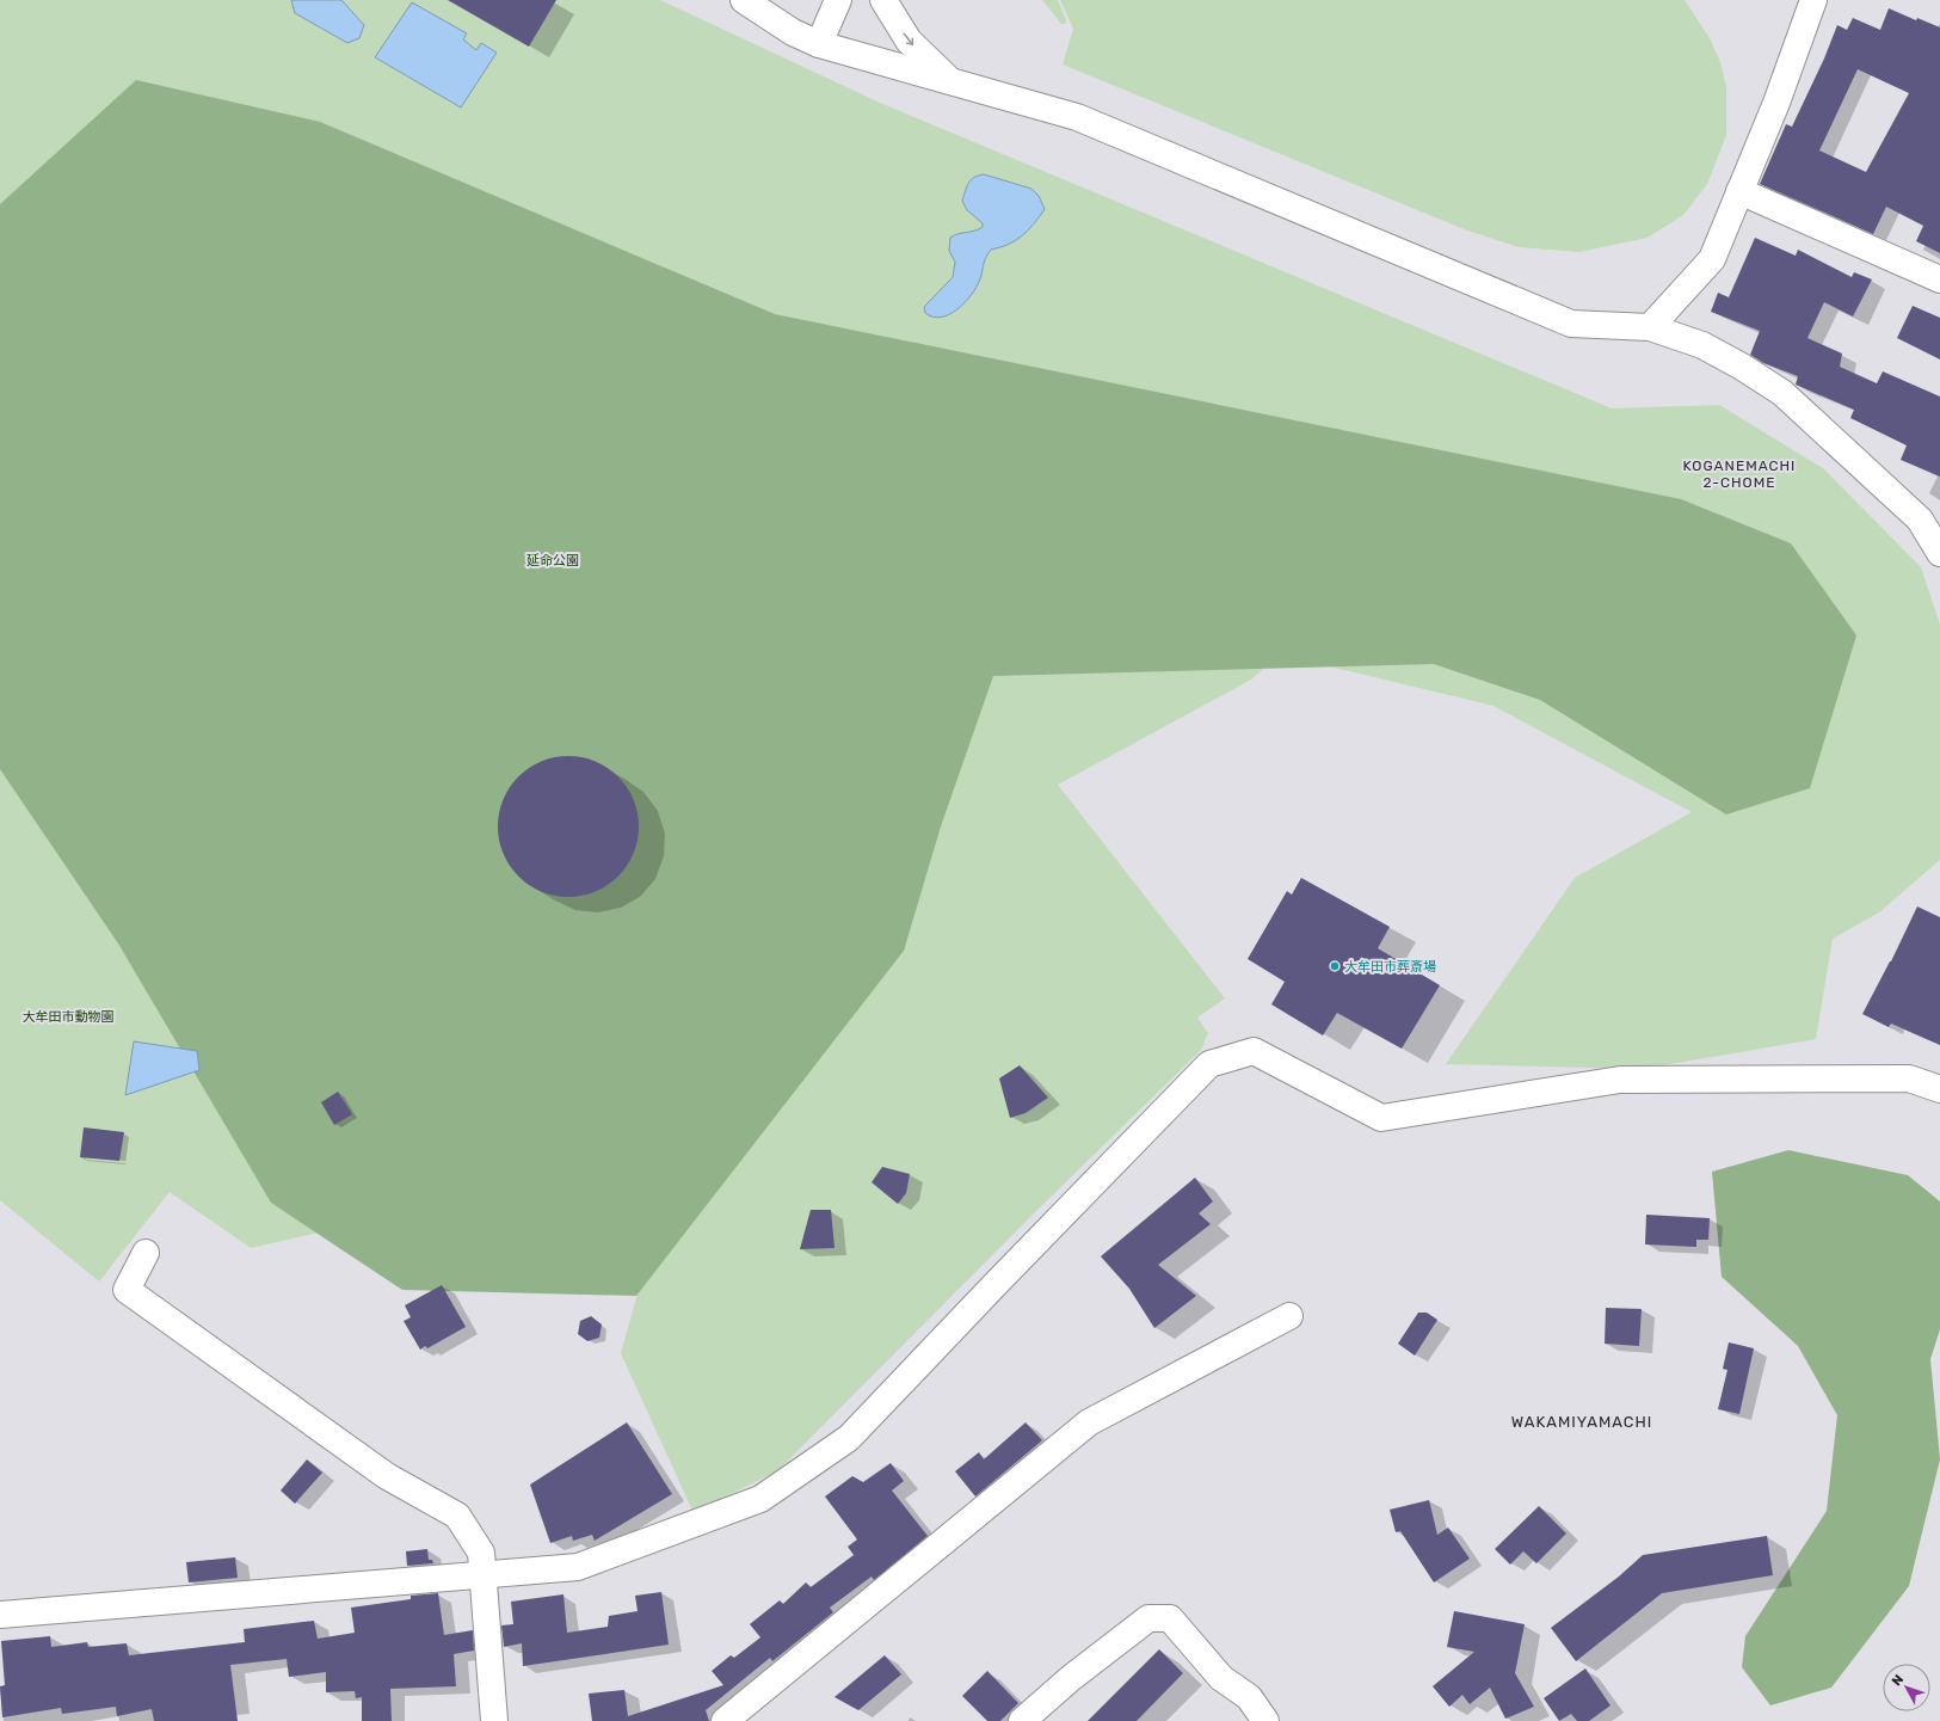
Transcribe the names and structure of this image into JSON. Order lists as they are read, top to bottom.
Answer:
{
  "districts": ["KOGANEMACHI 2-CHOME", "WAKAMIYAMACHI"],
  "parks": ["延命公園", "大牟田市動物園"],
  "places": ["大牟田市葬斎場"],
  "north": "top left"
}
